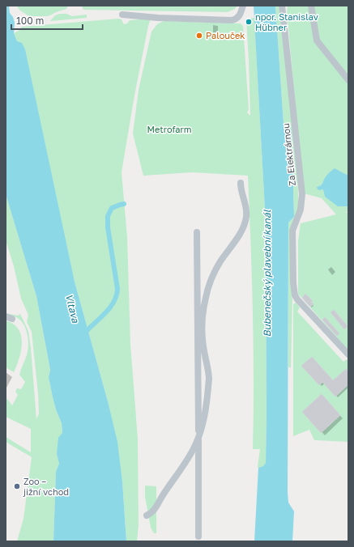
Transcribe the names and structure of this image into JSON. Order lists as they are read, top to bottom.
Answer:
{
  "streets": {
    "street": ["Za Elektrárnou"]
  },
  "water": ["Bubenečský plavební kanál", "Vltava"],
  "parks": ["Metrofarm"],
  "places": ["npor. Stanislav Hübner", "Palouček", "Zoo – jižní vchod"],
  "scale_bar": "100 m"
}
